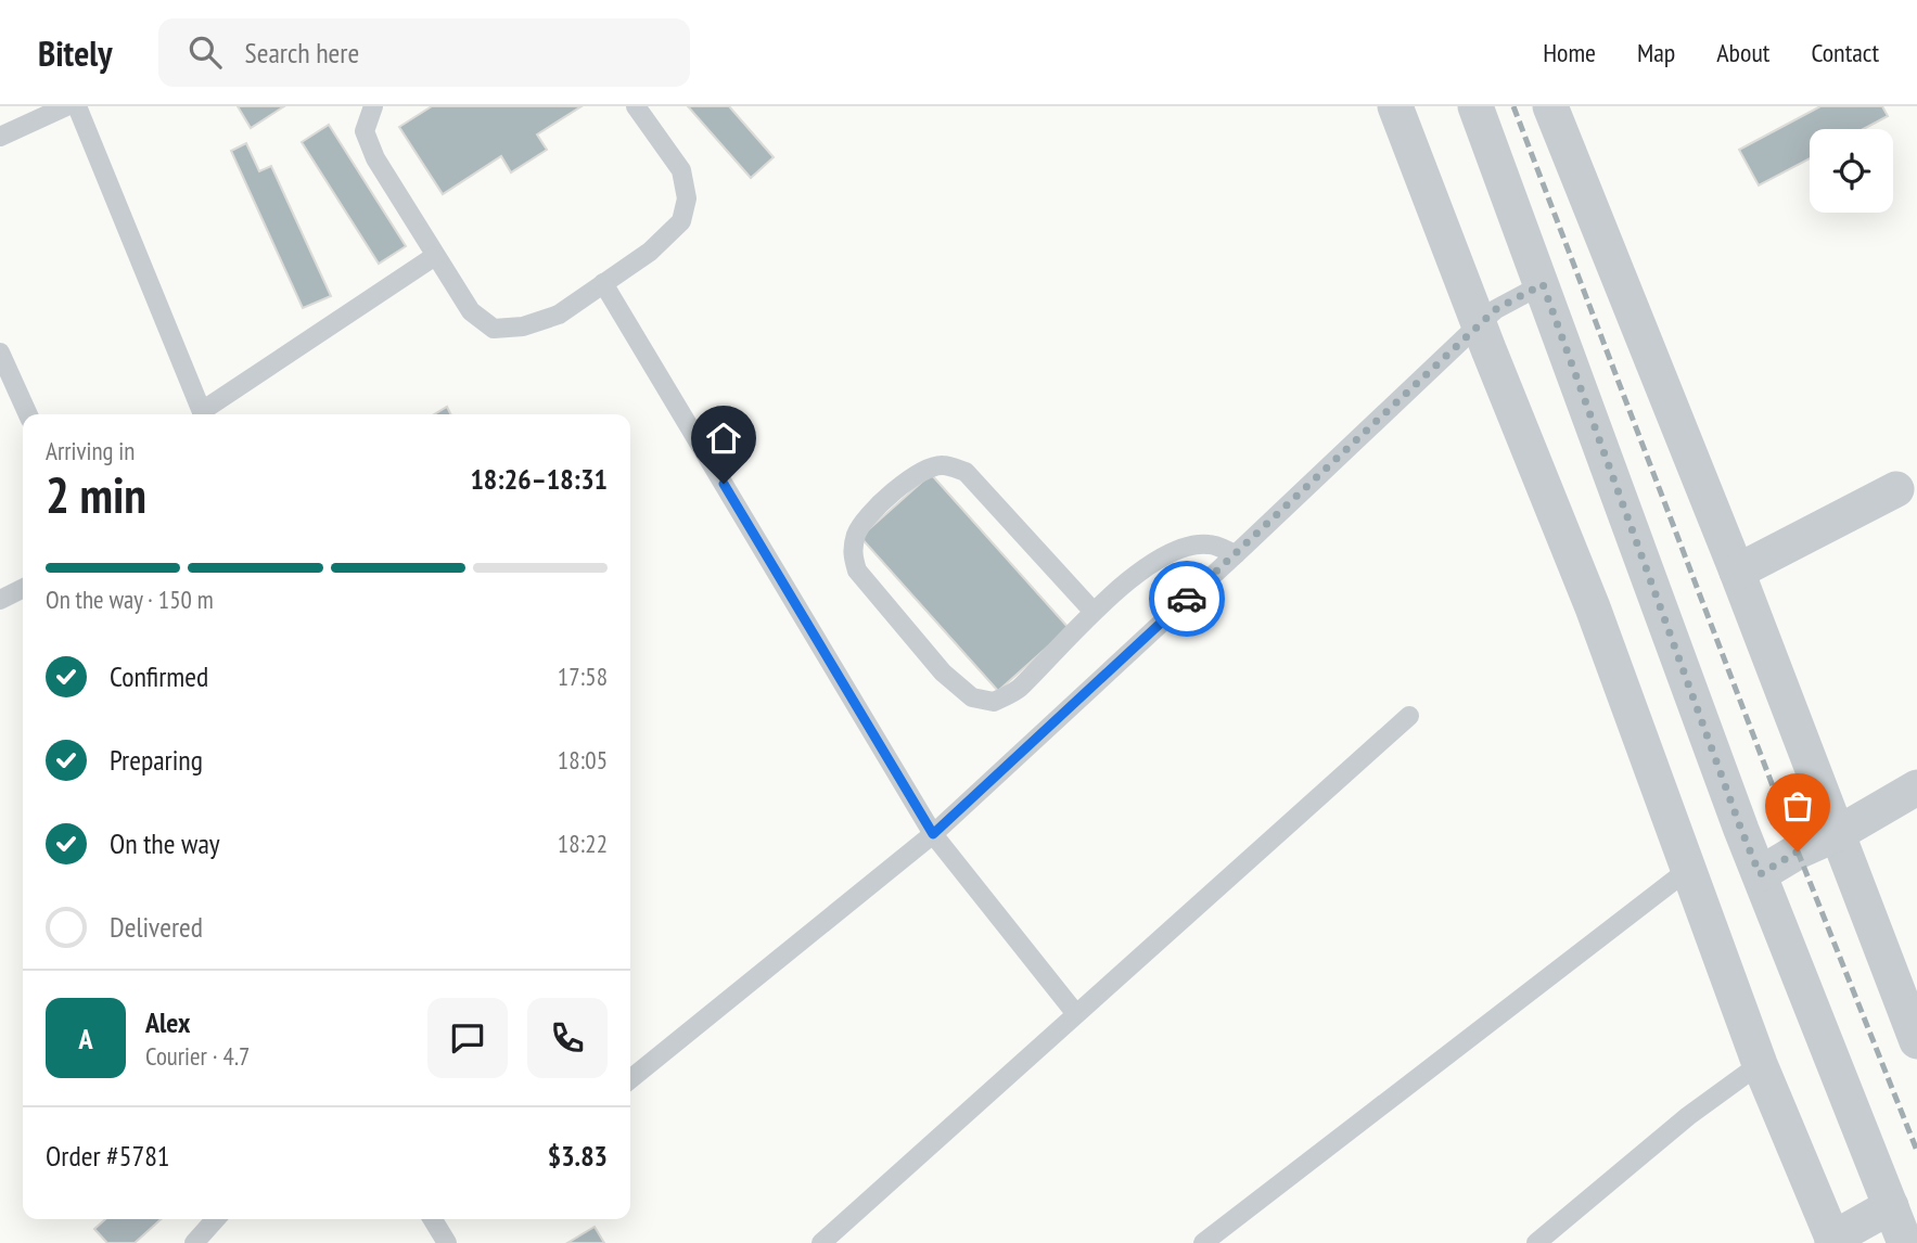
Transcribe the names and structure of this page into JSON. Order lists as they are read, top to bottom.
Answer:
{
  "page": {
    "header": "Bitely",
    "search": "Search here",
    "nav": [
      "Home",
      "Map",
      "About",
      "Contact"
    ],
    "heading": ["2 min", "Arriving in", "18:26–18:31"],
    "panel": [
      "Alex",
      "Courier · 4.7",
      "Order #5781",
      "$3.83"
    ],
    "bar": "On the way · 150 m",
    "list": [
      ["Confirmed", "17:58"],
      ["Preparing", "18:05"],
      ["On the way", "18:22"],
      "Delivered"
    ],
    "round": "A"
  }
}
